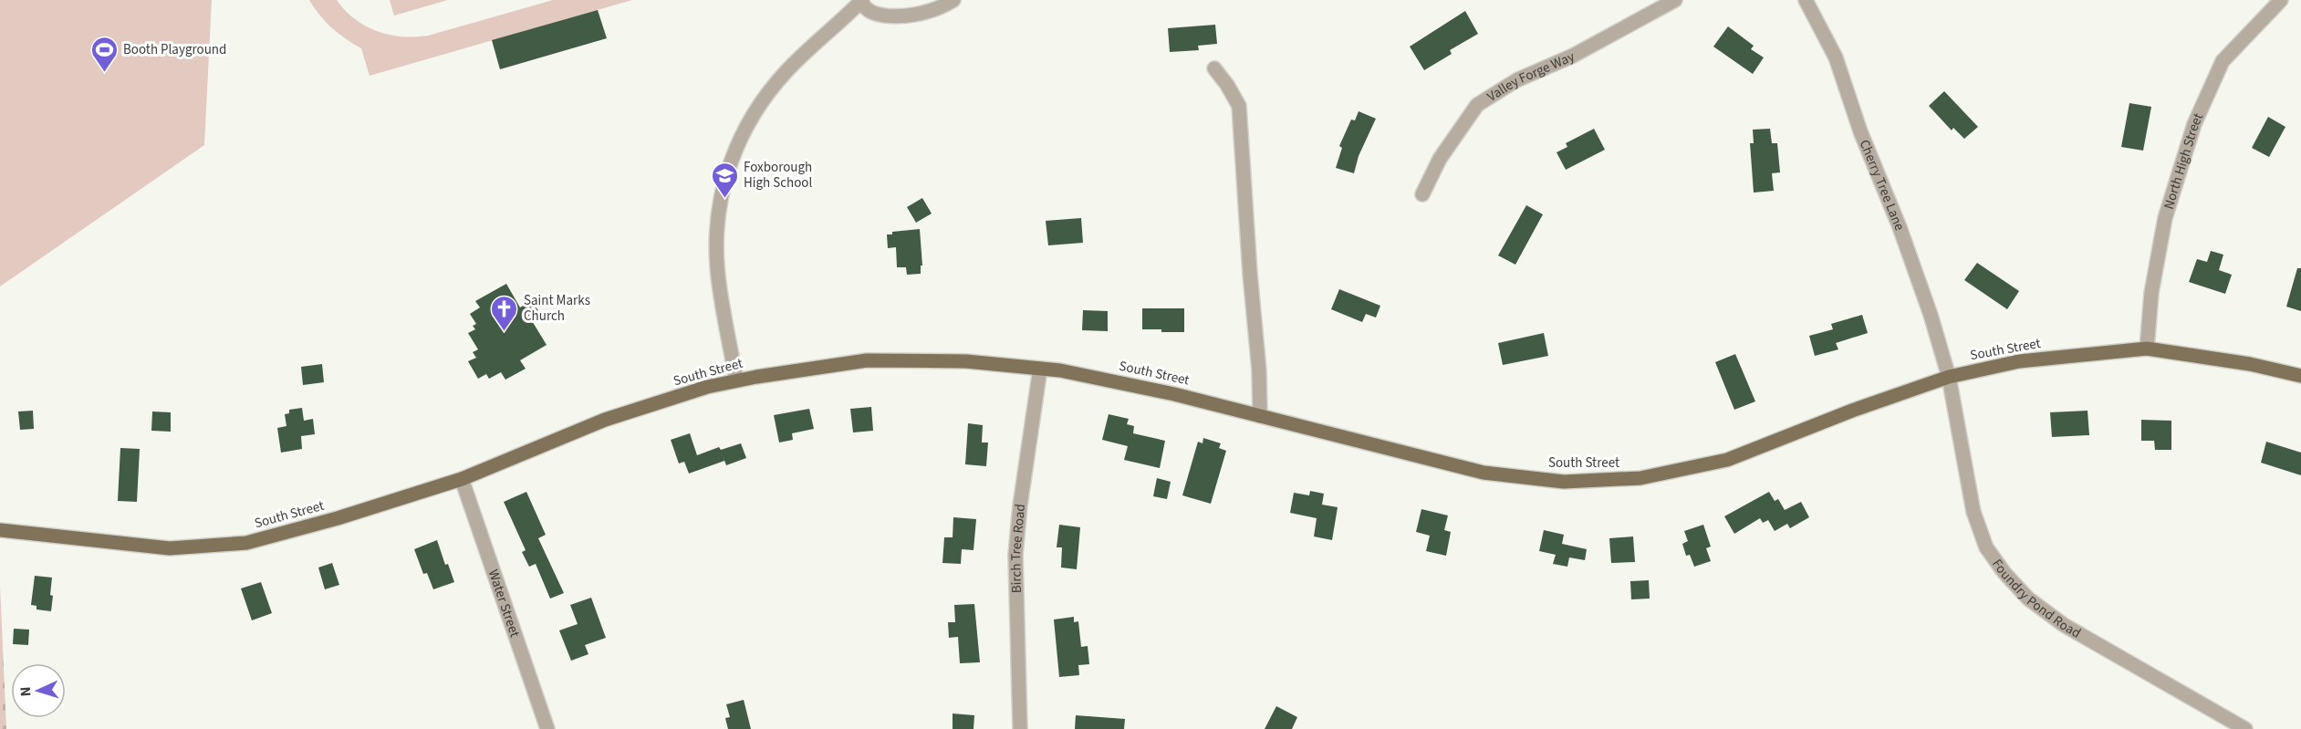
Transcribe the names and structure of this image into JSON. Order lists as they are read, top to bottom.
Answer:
{
  "streets": {
    "main road": ["South Street"],
    "street": [
      "Valley Forge Way",
      "North High Street",
      "Cherry Tree Lane",
      "Birch Tree Road",
      "Foundry Pond Road",
      "Water Street"
    ]
  },
  "crossings": [
    ["North High Street", "South Street"],
    ["Cherry Tree Lane", "South Street"],
    ["Cherry Tree Lane", "Foundry Pond Road"],
    ["South Street", "Birch Tree Road"],
    ["South Street", "Foundry Pond Road"],
    ["South Street", "Water Street"]
  ],
  "places": {
    "sports": ["Booth Playground"],
    "school or university": ["Foxborough High School"],
    "church": ["Saint Marks Church"]
  },
  "north": "left"
}
